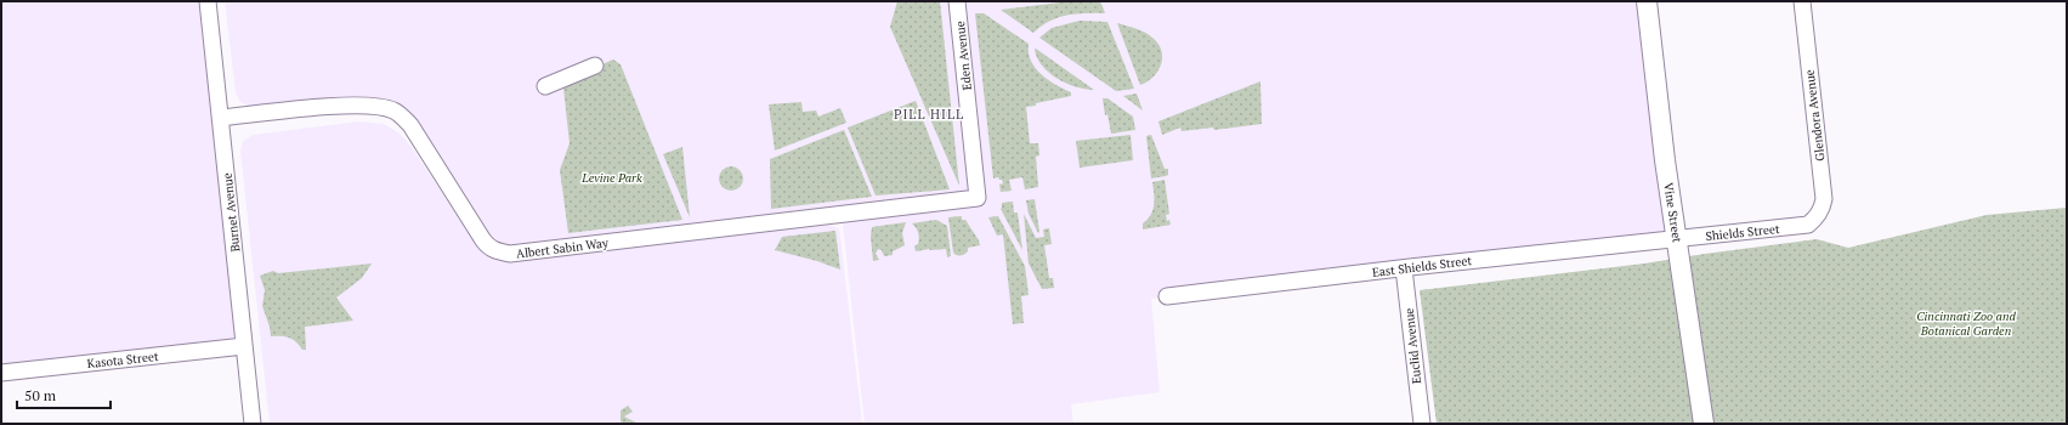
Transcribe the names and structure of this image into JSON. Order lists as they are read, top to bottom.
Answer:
{
  "streets": {
    "main road": ["Vine Street"],
    "street": [
      "Eden Avenue",
      "Glendora Avenue",
      "Burnet Avenue",
      "Shields Street",
      "Albert Sabin Way",
      "East Shields Street",
      "Euclid Avenue",
      "Kasota Street"
    ]
  },
  "crossings": [
    ["Eden Avenue", "Albert Sabin Way"],
    ["Glendora Avenue", "Shields Street"],
    ["Burnet Avenue", "Albert Sabin Way"],
    ["Burnet Avenue", "Kasota Street"],
    ["Vine Street", "Shields Street"],
    ["Vine Street", "East Shields Street"],
    ["Shields Street", "East Shields Street"],
    ["East Shields Street", "Euclid Avenue"]
  ],
  "districts": ["PILL HILL"],
  "parks": ["Levine Park", "Cincinnati Zoo and Botanical Garden"],
  "scale_bar": "50 m"
}
